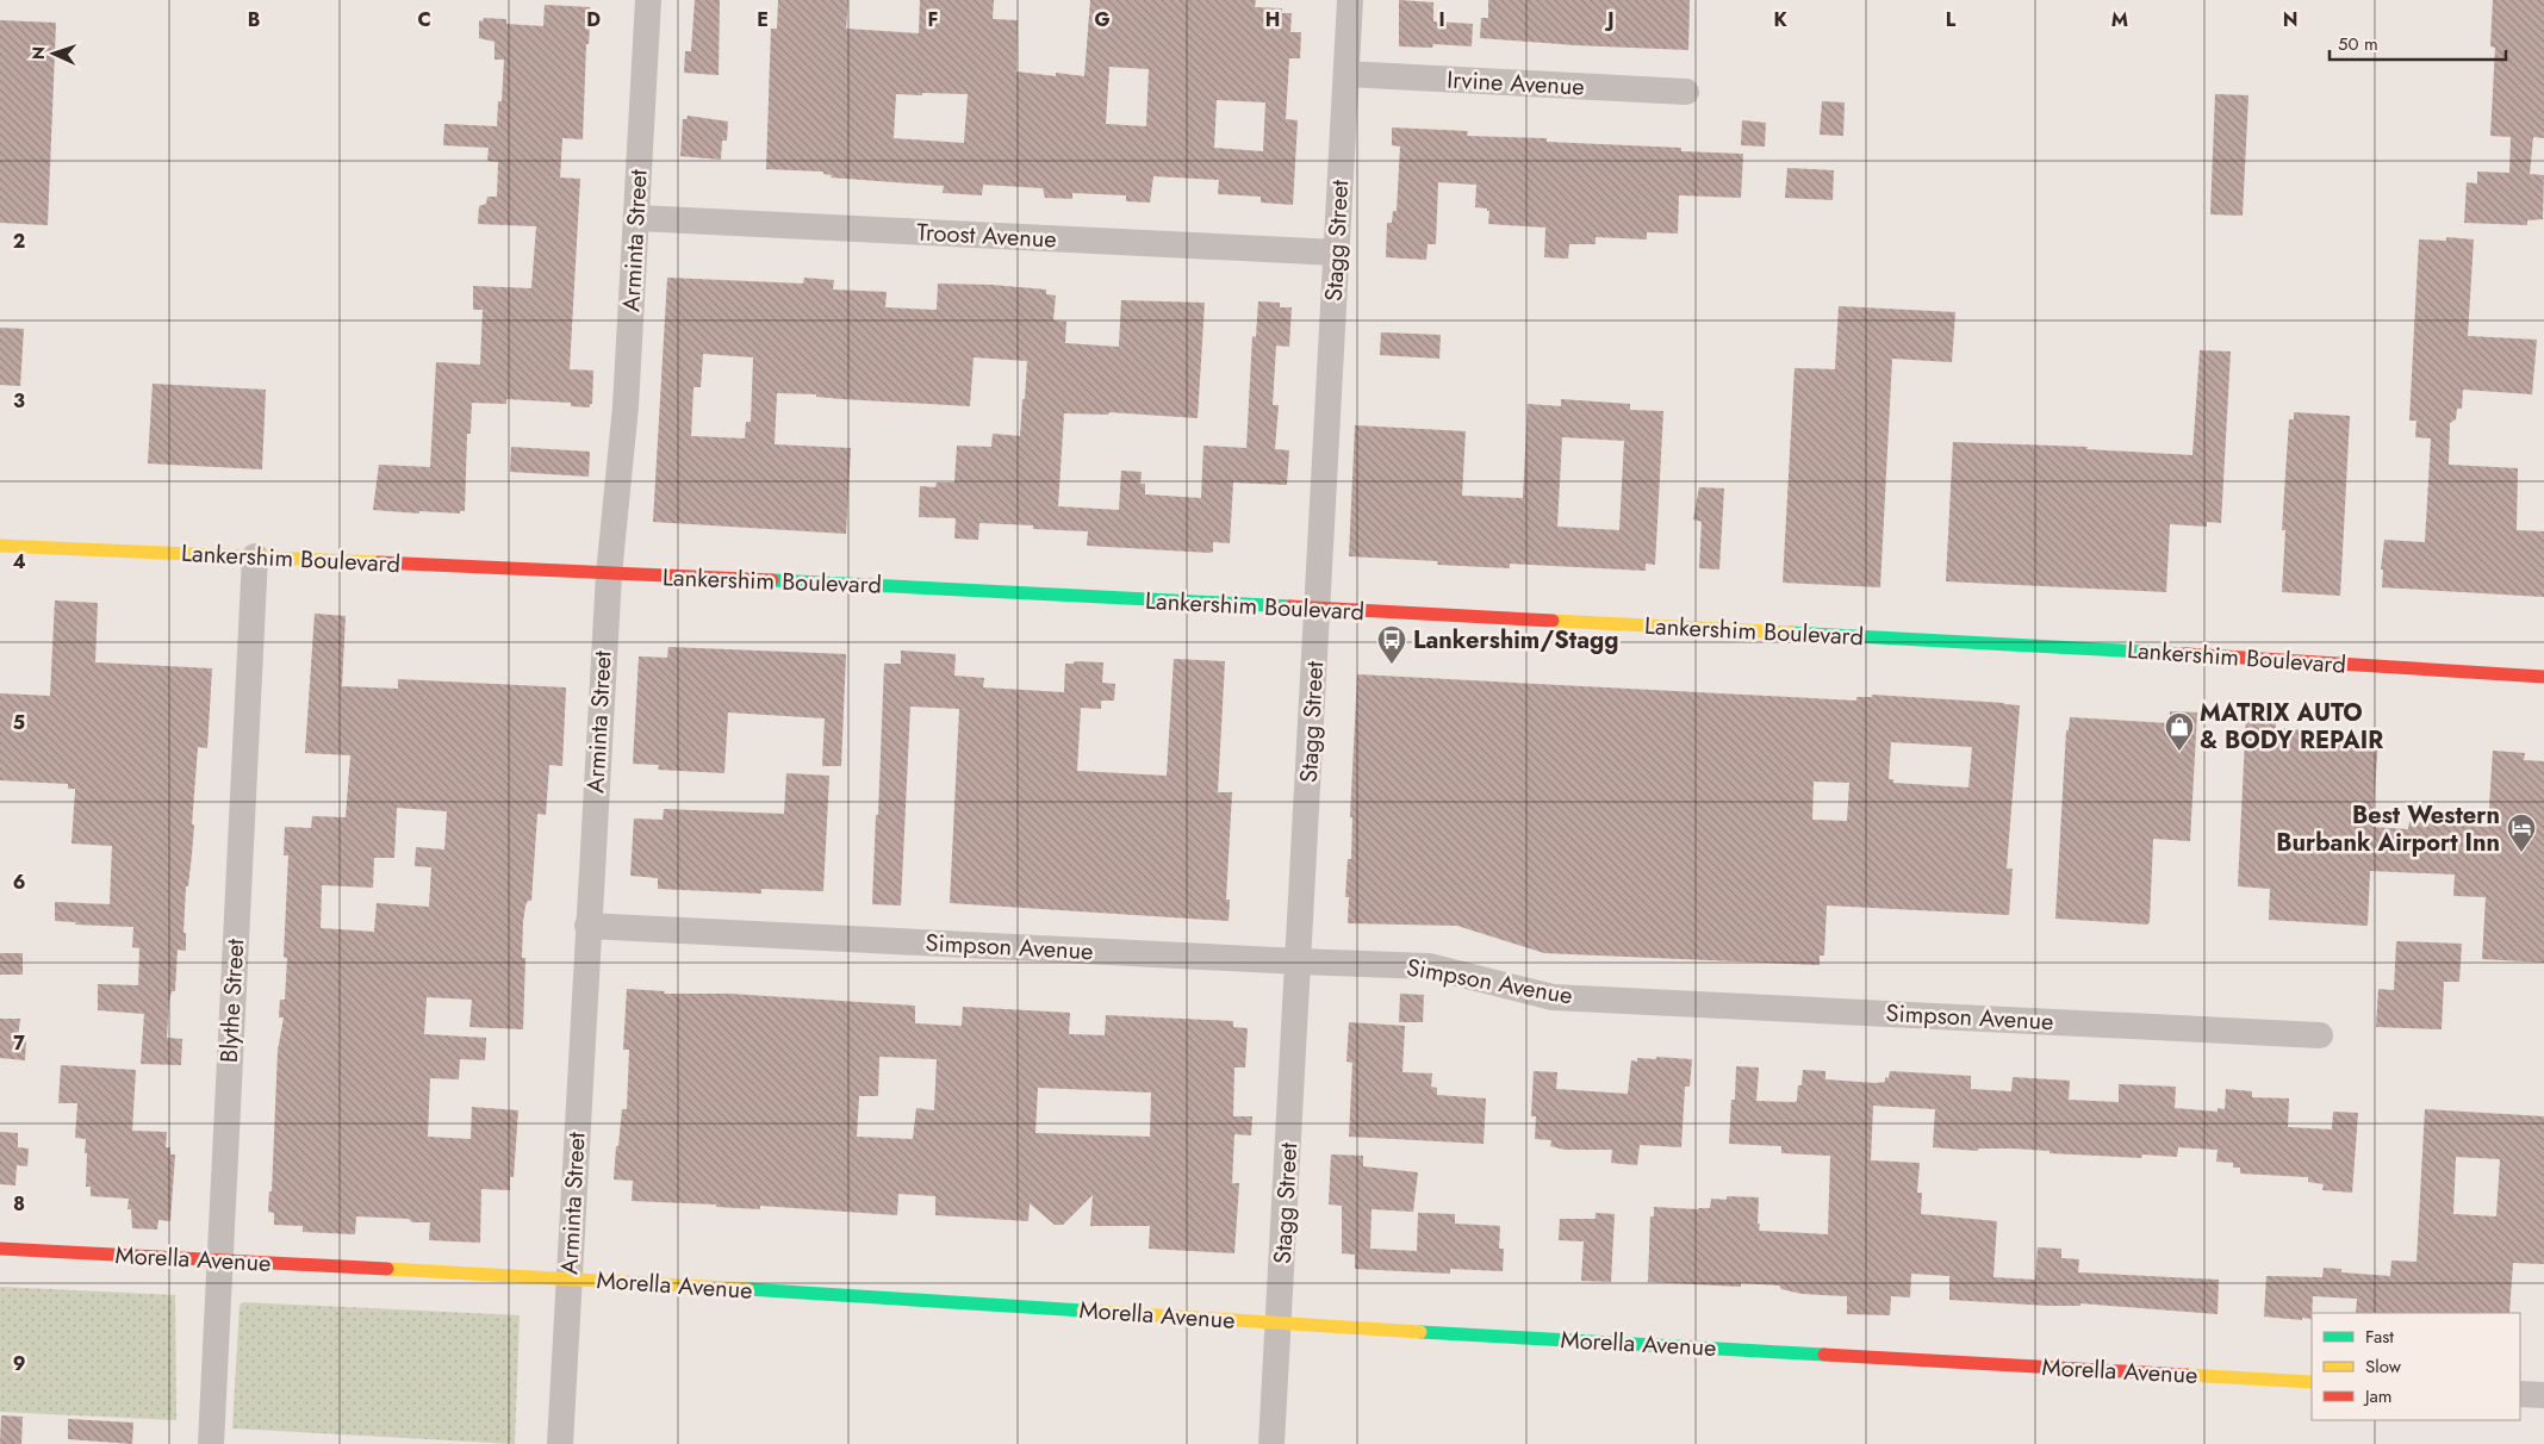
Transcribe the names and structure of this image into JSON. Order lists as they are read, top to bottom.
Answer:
{
  "streets": {
    "main road": ["Lankershim Boulevard", "Morella Avenue"],
    "street": [
      "Irvine Avenue",
      "Troost Avenue",
      "Arminta Street",
      "Stagg Street",
      "Simpson Avenue",
      "Blythe Street"
    ]
  },
  "crossings": [
    ["Irvine Avenue", "Stagg Street"],
    ["Troost Avenue", "Arminta Street"],
    ["Troost Avenue", "Stagg Street"],
    ["Arminta Street", "Lankershim Boulevard"],
    ["Arminta Street", "Simpson Avenue"],
    ["Arminta Street", "Morella Avenue"],
    ["Stagg Street", "Lankershim Boulevard"],
    ["Stagg Street", "Simpson Avenue"],
    ["Stagg Street", "Morella Avenue"],
    ["Lankershim Boulevard", "Blythe Street"],
    ["Blythe Street", "Morella Avenue"]
  ],
  "places": {
    "bus stop": ["Lankershim/Stagg"],
    "shop": ["MATRIX AUTO & BODY REPAIR"],
    "hotel": ["Best Western Burbank Airport Inn"]
  },
  "legend": ["Fast", "Slow", "Jam"],
  "scale_bar": "50 m",
  "north": "left",
  "grid": {
    "columns": [
      "B",
      "C",
      "D",
      "E",
      "F",
      "G",
      "H",
      "I",
      "J",
      "K",
      "L",
      "M",
      "N"
    ],
    "rows": [
      "2",
      "3",
      "4",
      "5",
      "6",
      "7",
      "8",
      "9"
    ]
  }
}
